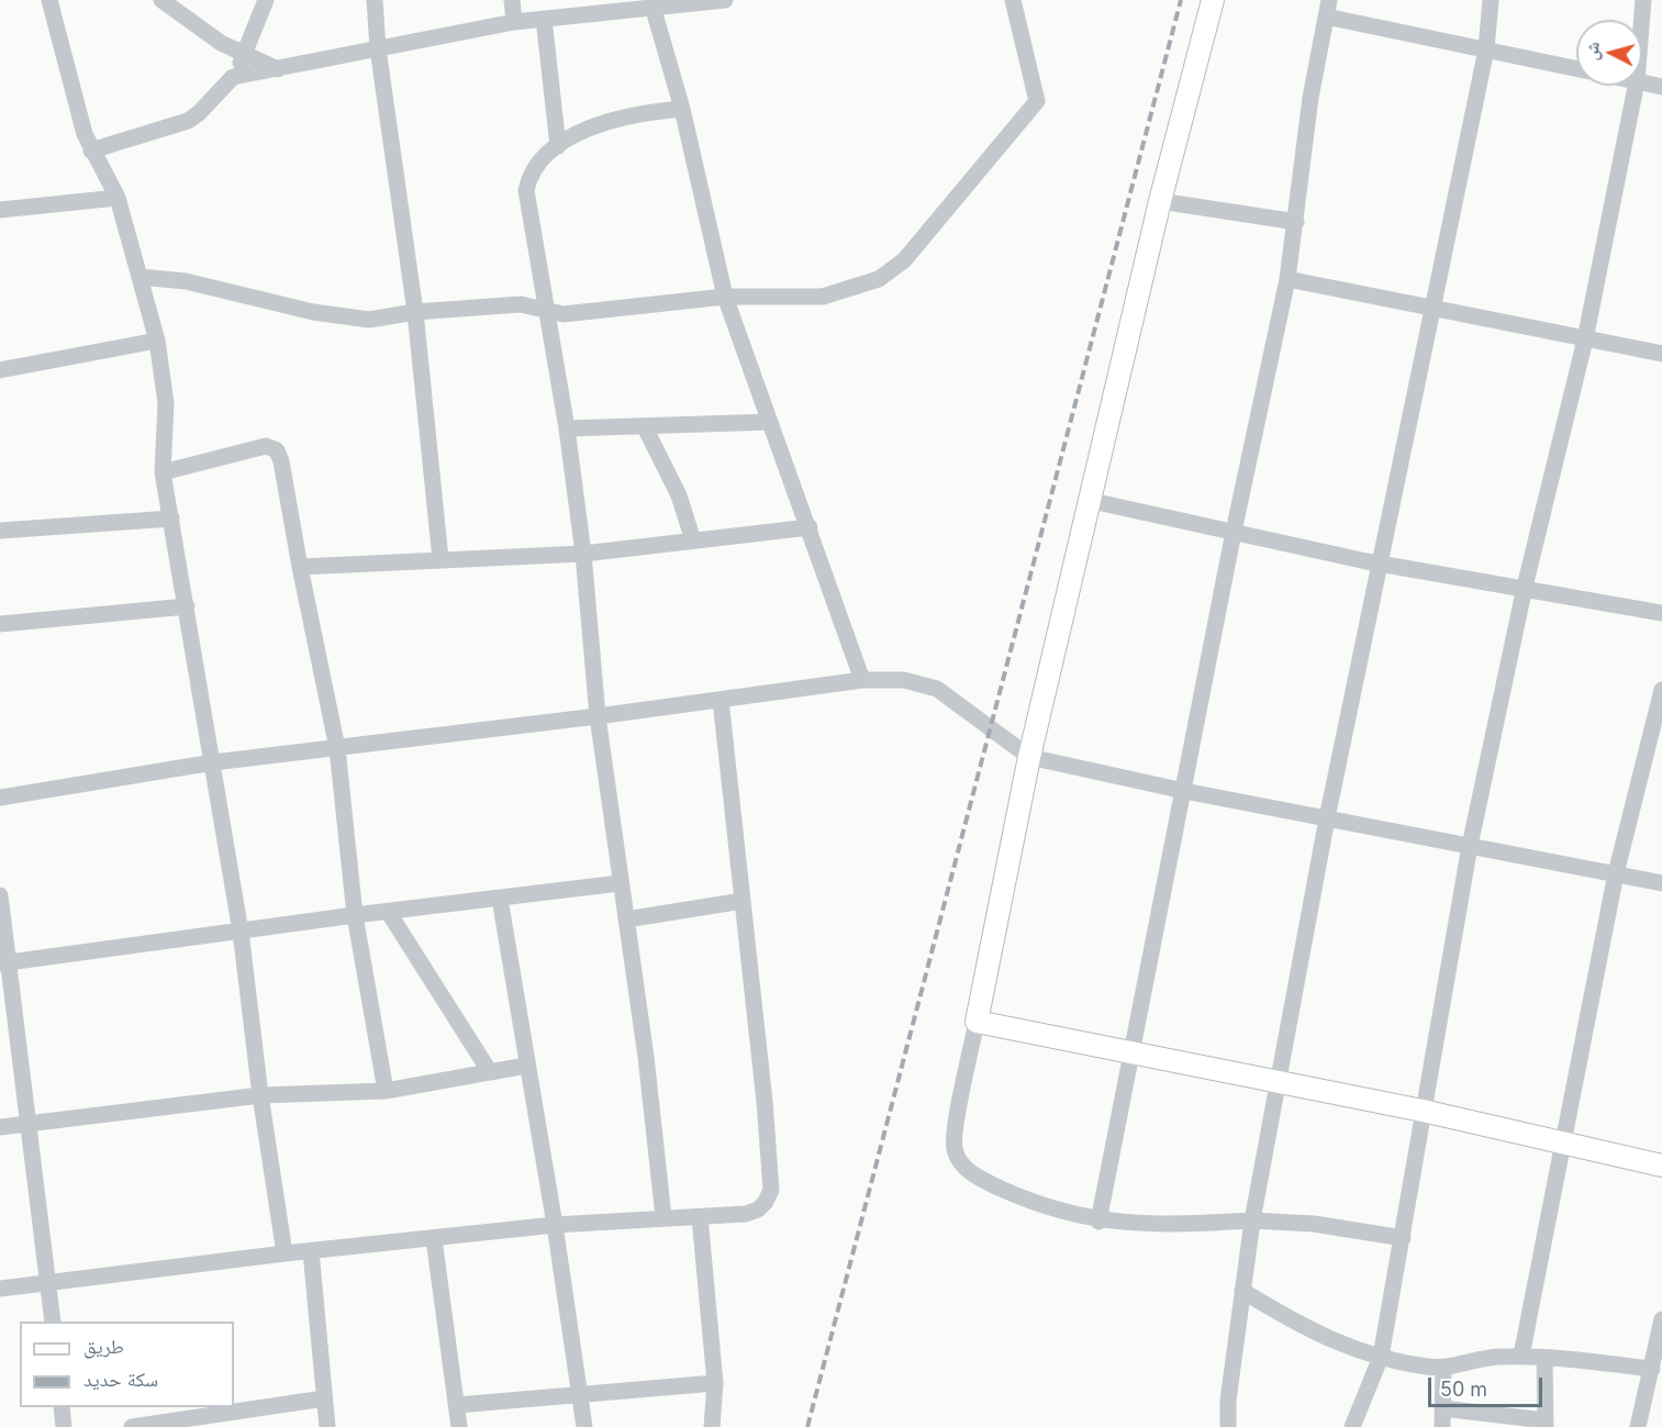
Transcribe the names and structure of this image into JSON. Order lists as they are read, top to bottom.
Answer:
{
  "legend": ["طريق", "سكة حديد"],
  "scale_bar": "50 m",
  "north": "left"
}
